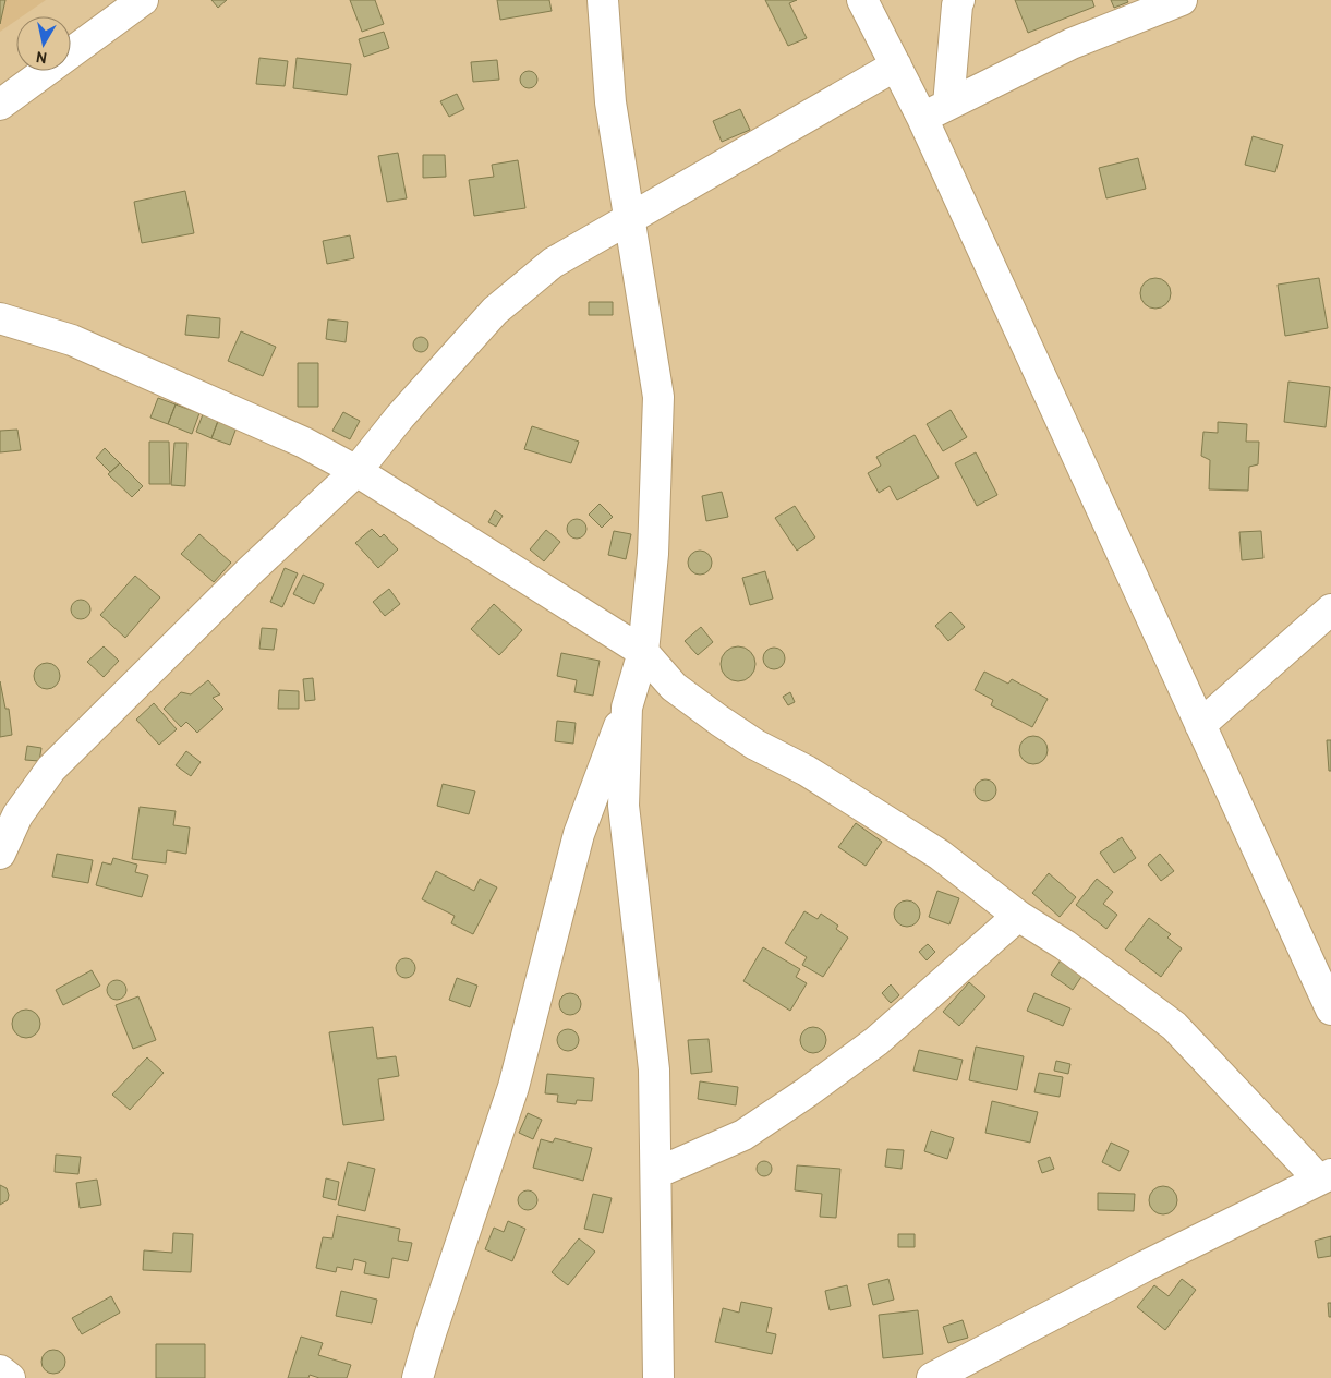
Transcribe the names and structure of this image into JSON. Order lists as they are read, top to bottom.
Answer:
{
  "north": "bottom"
}
